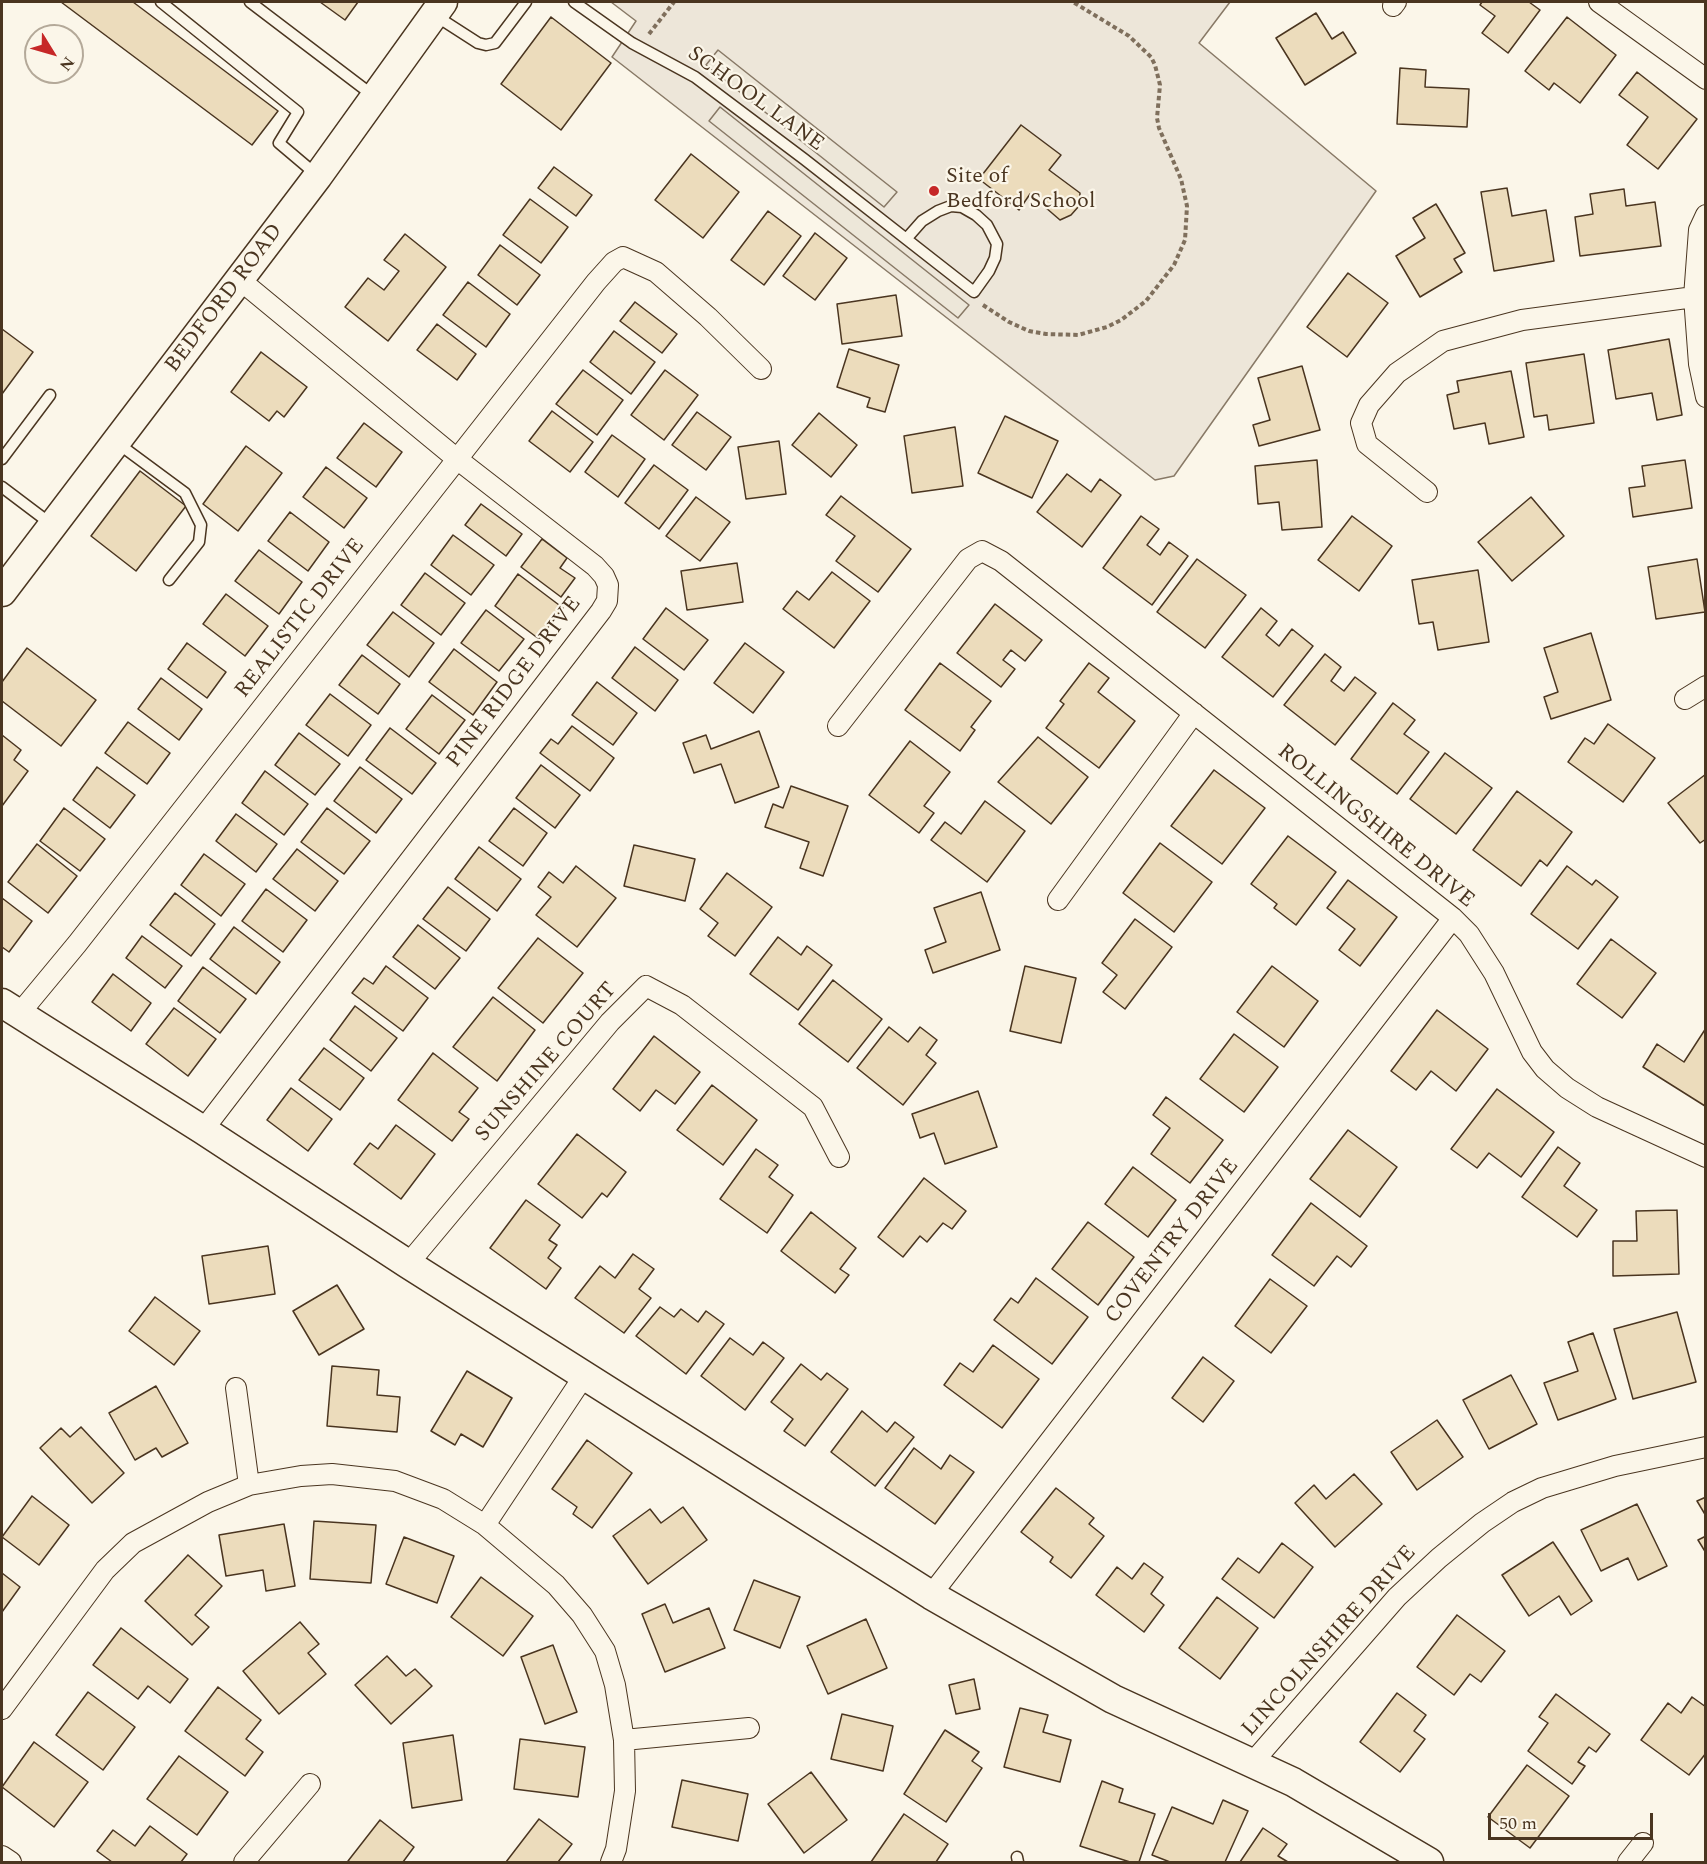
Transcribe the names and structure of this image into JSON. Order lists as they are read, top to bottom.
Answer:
{
  "streets": {
    "street": [
      "BEDFORD ROAD",
      "REALISTIC DRIVE",
      "PINE RIDGE DRIVE",
      "ROLLINGSHIRE DRIVE",
      "SUNSHINE COURT",
      "COVENTRY DRIVE",
      "LINCOLNSHIRE DRIVE"
    ],
    "lane": ["SCHOOL LANE"]
  },
  "crossings": [
    ["BEDFORD ROAD", "PINE RIDGE DRIVE"],
    ["REALISTIC DRIVE", "PINE RIDGE DRIVE"],
    ["ROLLINGSHIRE DRIVE", "COVENTRY DRIVE"]
  ],
  "places": ["Site of Bedford School"],
  "scale_bar": "50 m",
  "north": "bottom right"
}
